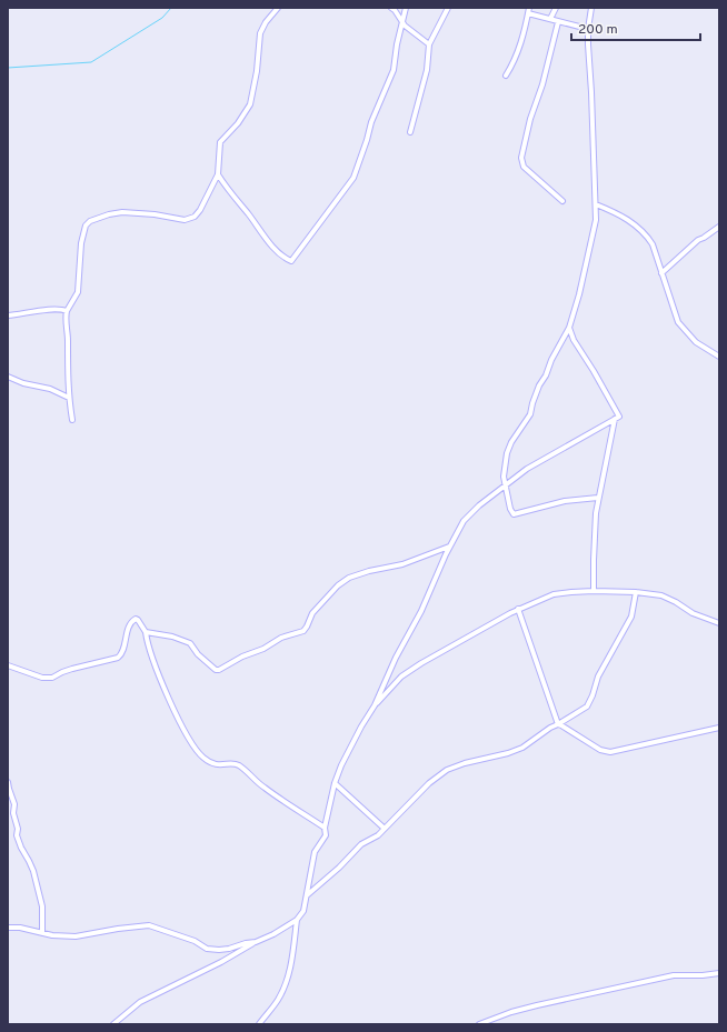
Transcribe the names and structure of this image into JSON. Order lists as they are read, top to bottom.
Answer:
{
  "scale_bar": "200 m"
}
